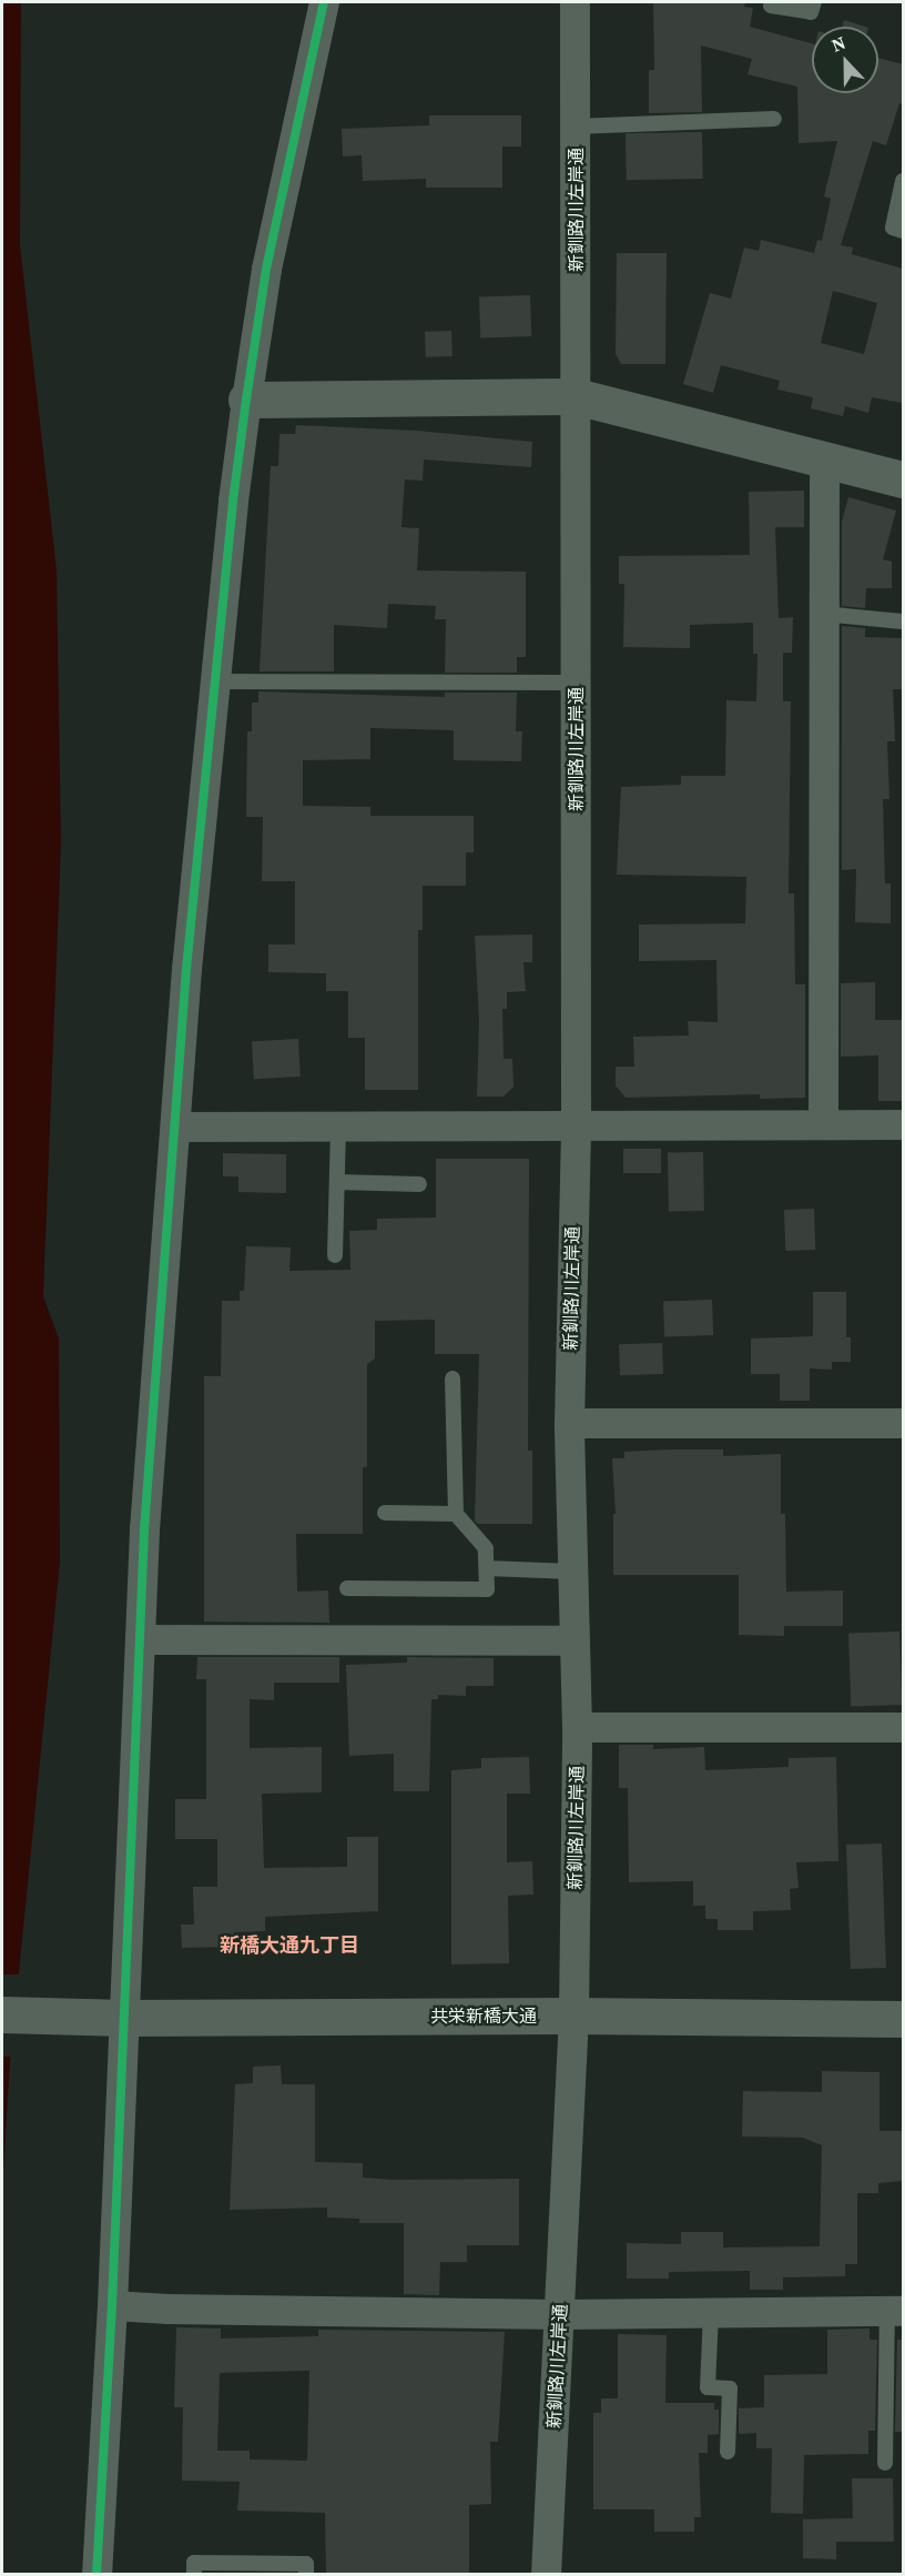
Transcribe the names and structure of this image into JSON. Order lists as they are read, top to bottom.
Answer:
{
  "streets": {
    "street": ["新釧路川左岸通", "共栄新橋大通"]
  },
  "crossings": [
    ["新釧路川左岸通", "共栄新橋大通"]
  ],
  "districts": ["新橋大通九丁目"],
  "north": "top"
}
